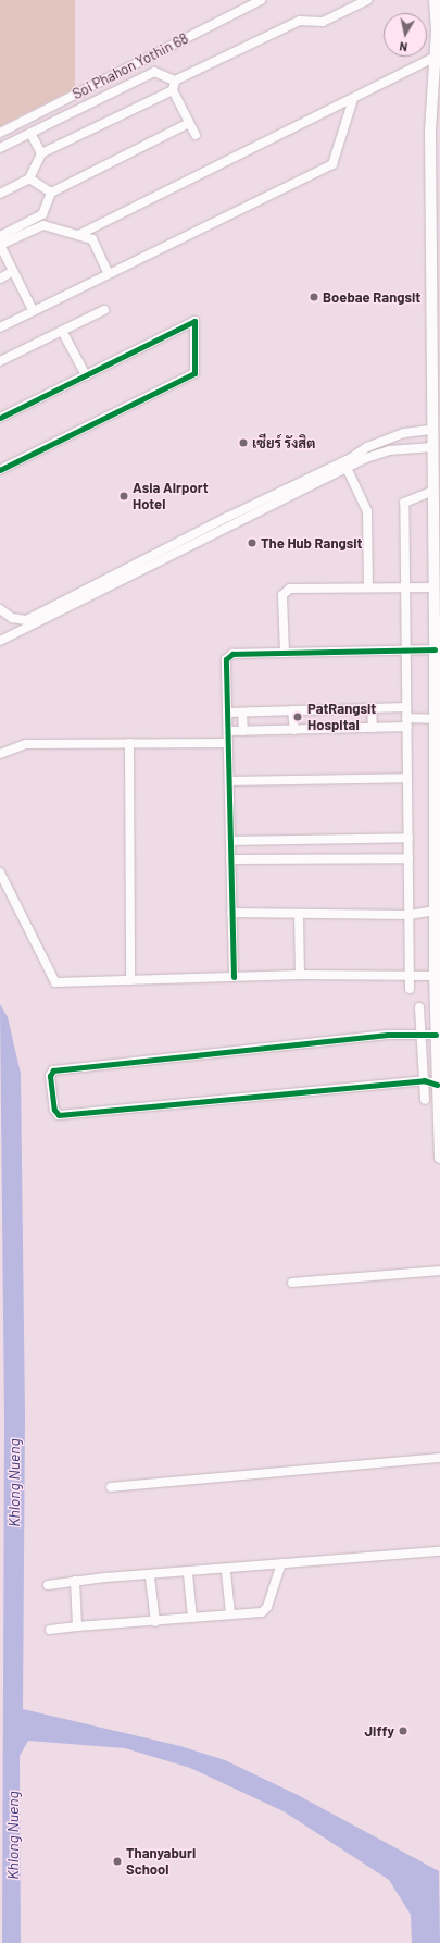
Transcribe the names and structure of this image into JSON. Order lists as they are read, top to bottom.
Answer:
{
  "streets": {
    "street": ["Soi Phahon Yothin 68"]
  },
  "water": ["Khlong Nueng"],
  "places": [
    "Boebae Rangsit",
    "เซียร์ รังสิต",
    "Asia Airport Hotel",
    "The Hub Rangsit",
    "PatRangsit Hospital",
    "Jiffy",
    "Thanyaburi School"
  ],
  "north": "bottom"
}
